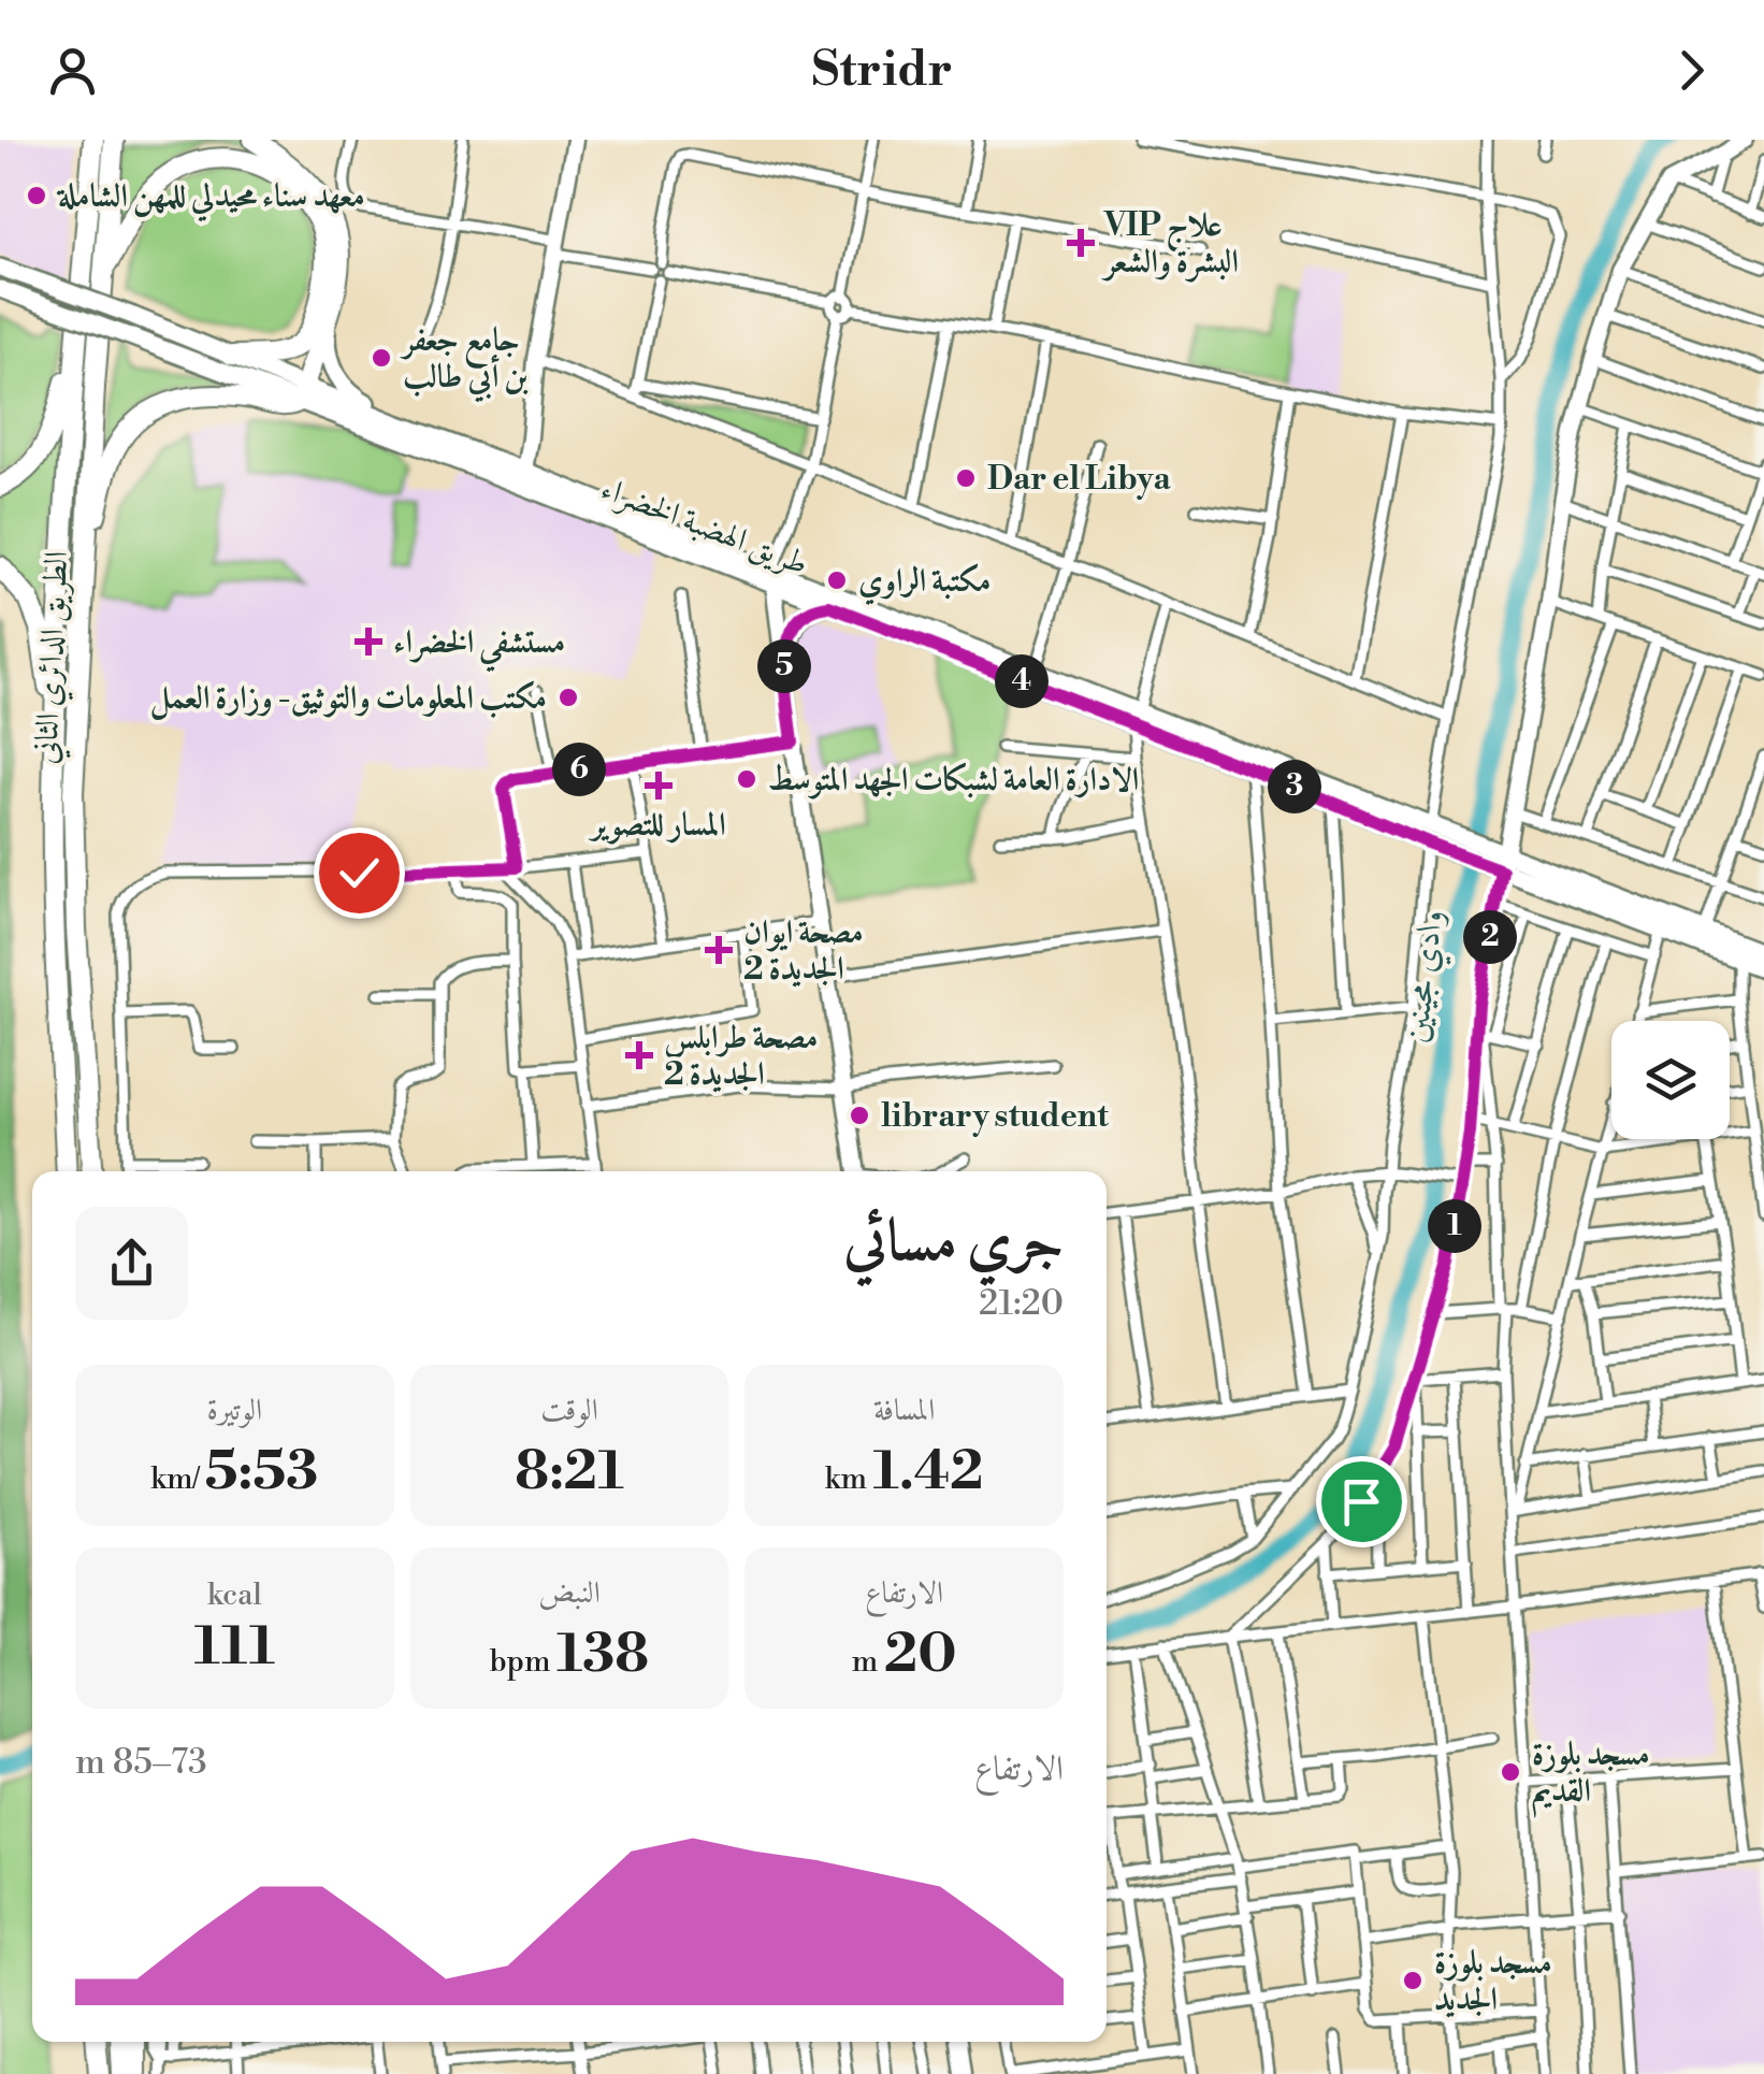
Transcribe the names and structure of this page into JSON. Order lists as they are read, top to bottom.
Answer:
{
  "streets": {
    "highway": ["الطريق الدائري الثاني"],
    "main road": ["طريق الهضبة الخضراء"]
  },
  "water": ["وادي مجينين"],
  "places": {
    "other": [
      "معهد سناء محيدلي للمهن الشاملة",
      "جامع جعفر بن أبي طالب",
      "Dar el Libya",
      "مكتبة الراوي",
      "مكتب المعلومات والتوثيق- وزارة العمل",
      "الادارة العامة لشبكات الجهد المتوسط",
      "library student",
      "مسجد بلوزة القديم",
      "مسجد بلوزة الجديد"
    ],
    "health": [
      "VIP علاج البشرة والشعر",
      "مستشفي الخضراء",
      "المسار للتصوير",
      "مصحة ايوان الجديدة 2",
      "مصحة طرابلس الجديدة 2"
    ]
  },
  "page": {
    "header": "Stridr",
    "pins": [
      "5",
      "4",
      "6",
      "3",
      "2",
      "1"
    ],
    "heading": ["جري مسائي", "21:20"],
    "stats": [
      ["المسافة", "1.42 km"],
      ["الوقت", "8:21"],
      ["الوتيرة", "5:53 /km"],
      ["الارتفاع", "20 m"],
      ["النبض", "138 bpm"],
      ["kcal", "111"]
    ],
    "chart": ["الارتفاع", "73–85 m"]
  }
}
